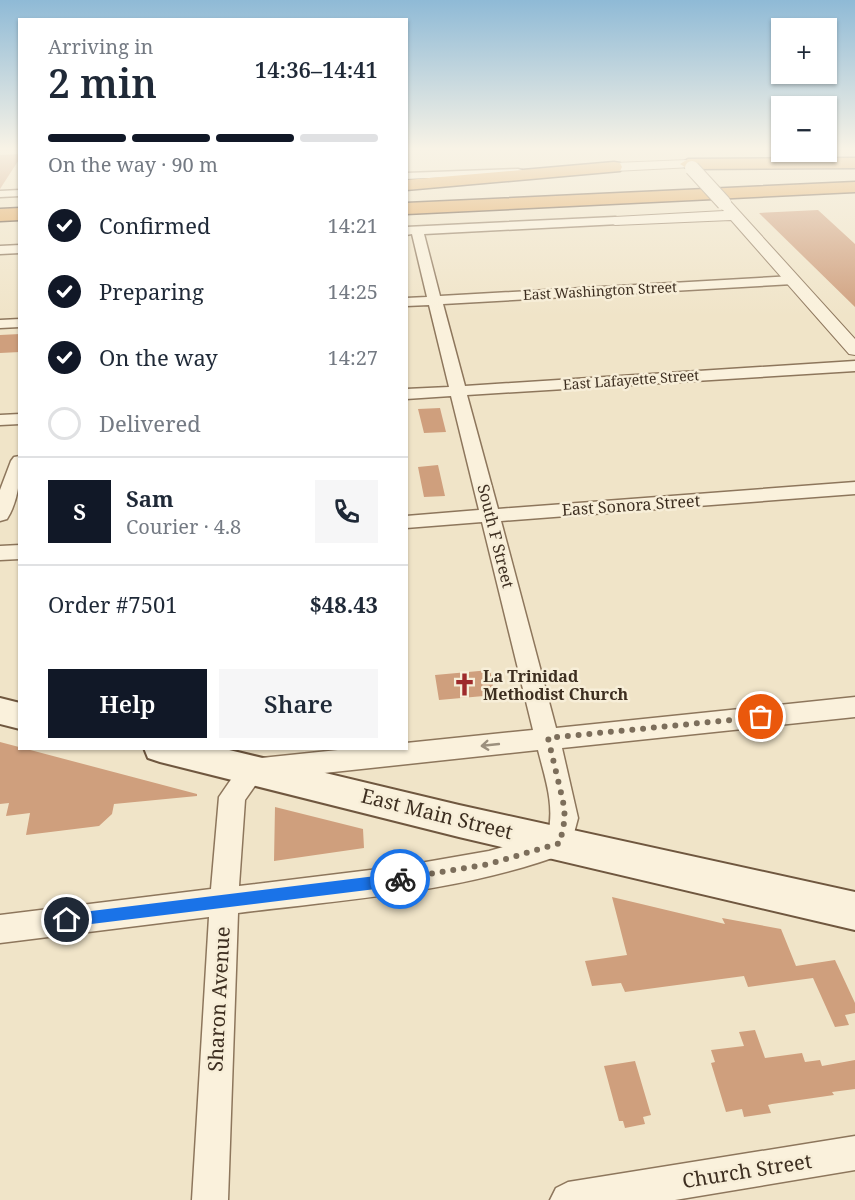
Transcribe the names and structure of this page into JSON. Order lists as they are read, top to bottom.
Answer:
{
  "streets": {
    "main road": ["East Main Street"],
    "street": [
      "East Washington Street",
      "East Lafayette Street",
      "East Sonora Street",
      "South F Street",
      "Sharon Avenue",
      "Church Street"
    ]
  },
  "crossings": [
    ["East Washington Street", "South F Street"],
    ["East Lafayette Street", "South F Street"],
    ["East Sonora Street", "South F Street"],
    ["South F Street", "East Main Street"],
    ["East Main Street", "Sharon Avenue"]
  ],
  "places": {
    "church": ["La Trinidad Methodist Church"]
  },
  "page": {
    "map_buttons": ["+", "−"],
    "heading": ["2 min", "Arriving in", "14:36–14:41"],
    "panel": [
      "Sam",
      "Courier · 4.8",
      "Order #7501",
      "$48.43"
    ],
    "bar": "On the way · 90 m",
    "list": [
      ["Confirmed", "14:21"],
      ["Preparing", "14:25"],
      ["On the way", "14:27"],
      "Delivered"
    ],
    "round": "S",
    "buttons": ["Help", "Share"]
  }
}
